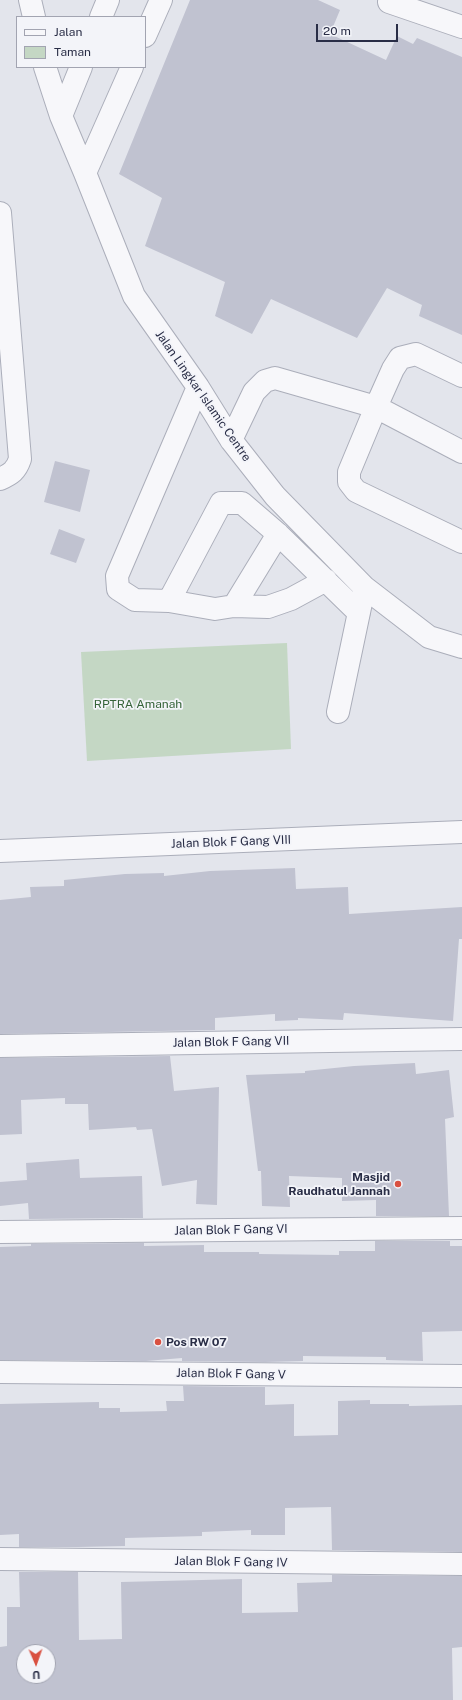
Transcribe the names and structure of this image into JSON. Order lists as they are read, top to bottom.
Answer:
{
  "streets": {
    "street": [
      "Jalan Lingkar Islamic Centre",
      "Jalan Blok F Gang VIII",
      "Jalan Blok F Gang VII",
      "Jalan Blok F Gang VI",
      "Jalan Blok F Gang V",
      "Jalan Blok F Gang IV"
    ]
  },
  "parks": ["RPTRA Amanah"],
  "places": ["Masjid Raudhatul Jannah", "Pos RW 07"],
  "legend": ["Jalan", "Taman"],
  "scale_bar": "20 m",
  "north": "bottom"
}
